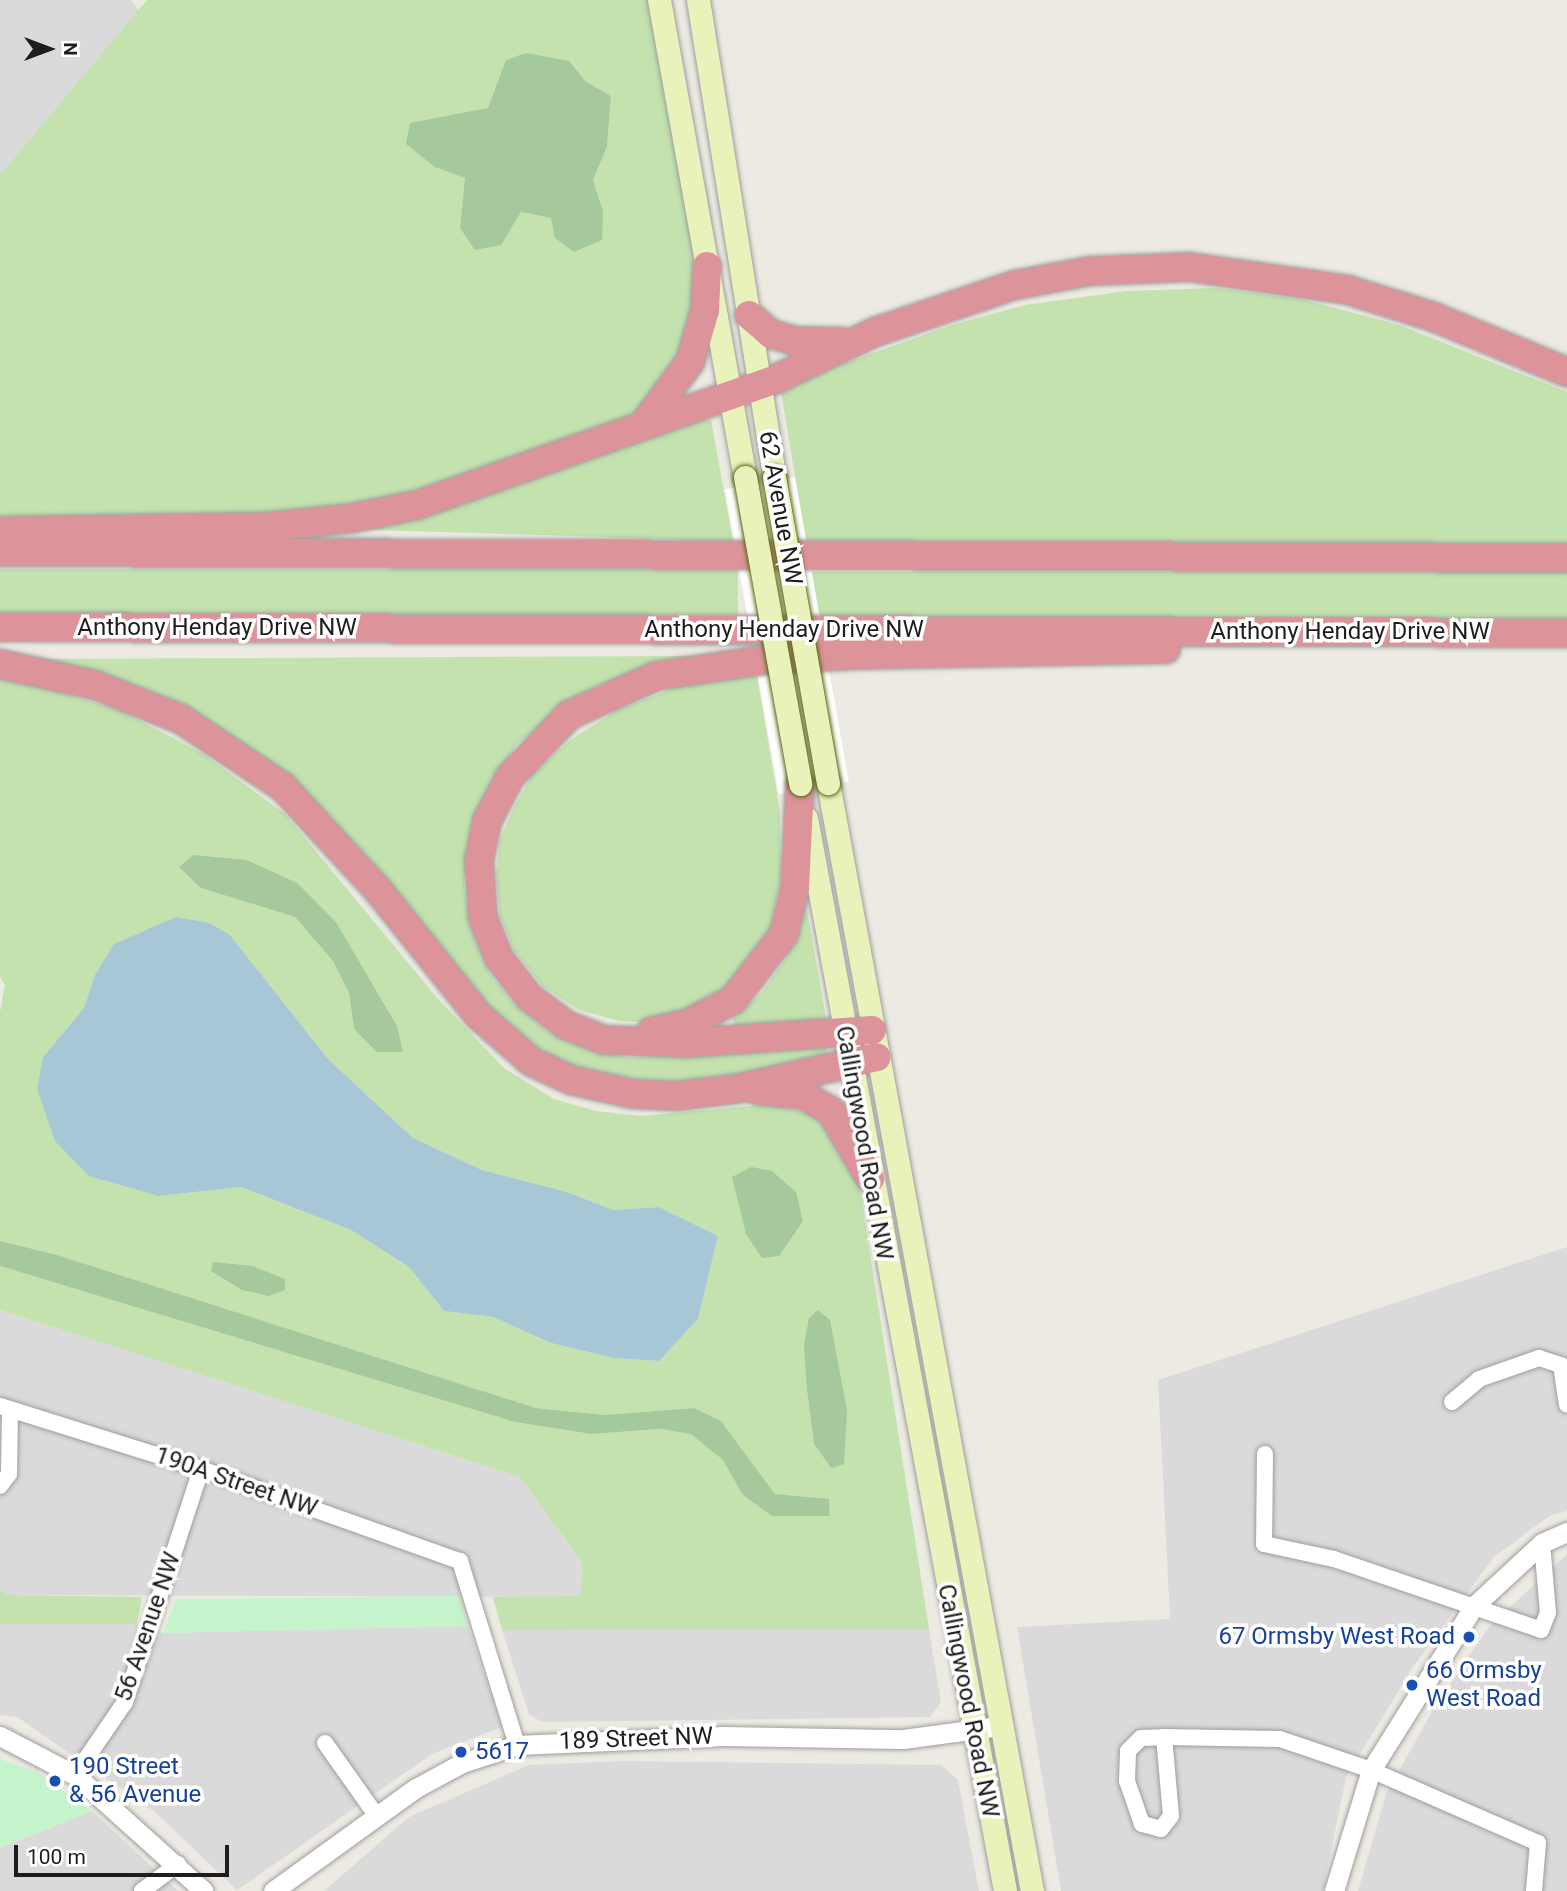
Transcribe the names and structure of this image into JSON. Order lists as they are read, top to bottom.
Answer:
{
  "streets": {
    "highway": ["Anthony Henday Drive NW"],
    "main road": ["62 Avenue NW", "Callingwood Road NW"],
    "street": ["190A Street NW", "56 Avenue NW", "189 Street NW"]
  },
  "crossings": [
    ["62 Avenue NW", "Callingwood Road NW"],
    ["Callingwood Road NW", "189 Street NW"],
    ["190A Street NW", "56 Avenue NW"],
    ["190A Street NW", "189 Street NW"]
  ],
  "places": [
    "67 Ormsby West Road",
    "66 Ormsby West Road",
    "5617",
    "190 Street & 56 Avenue"
  ],
  "scale_bar": "100 m",
  "north": "right"
}
